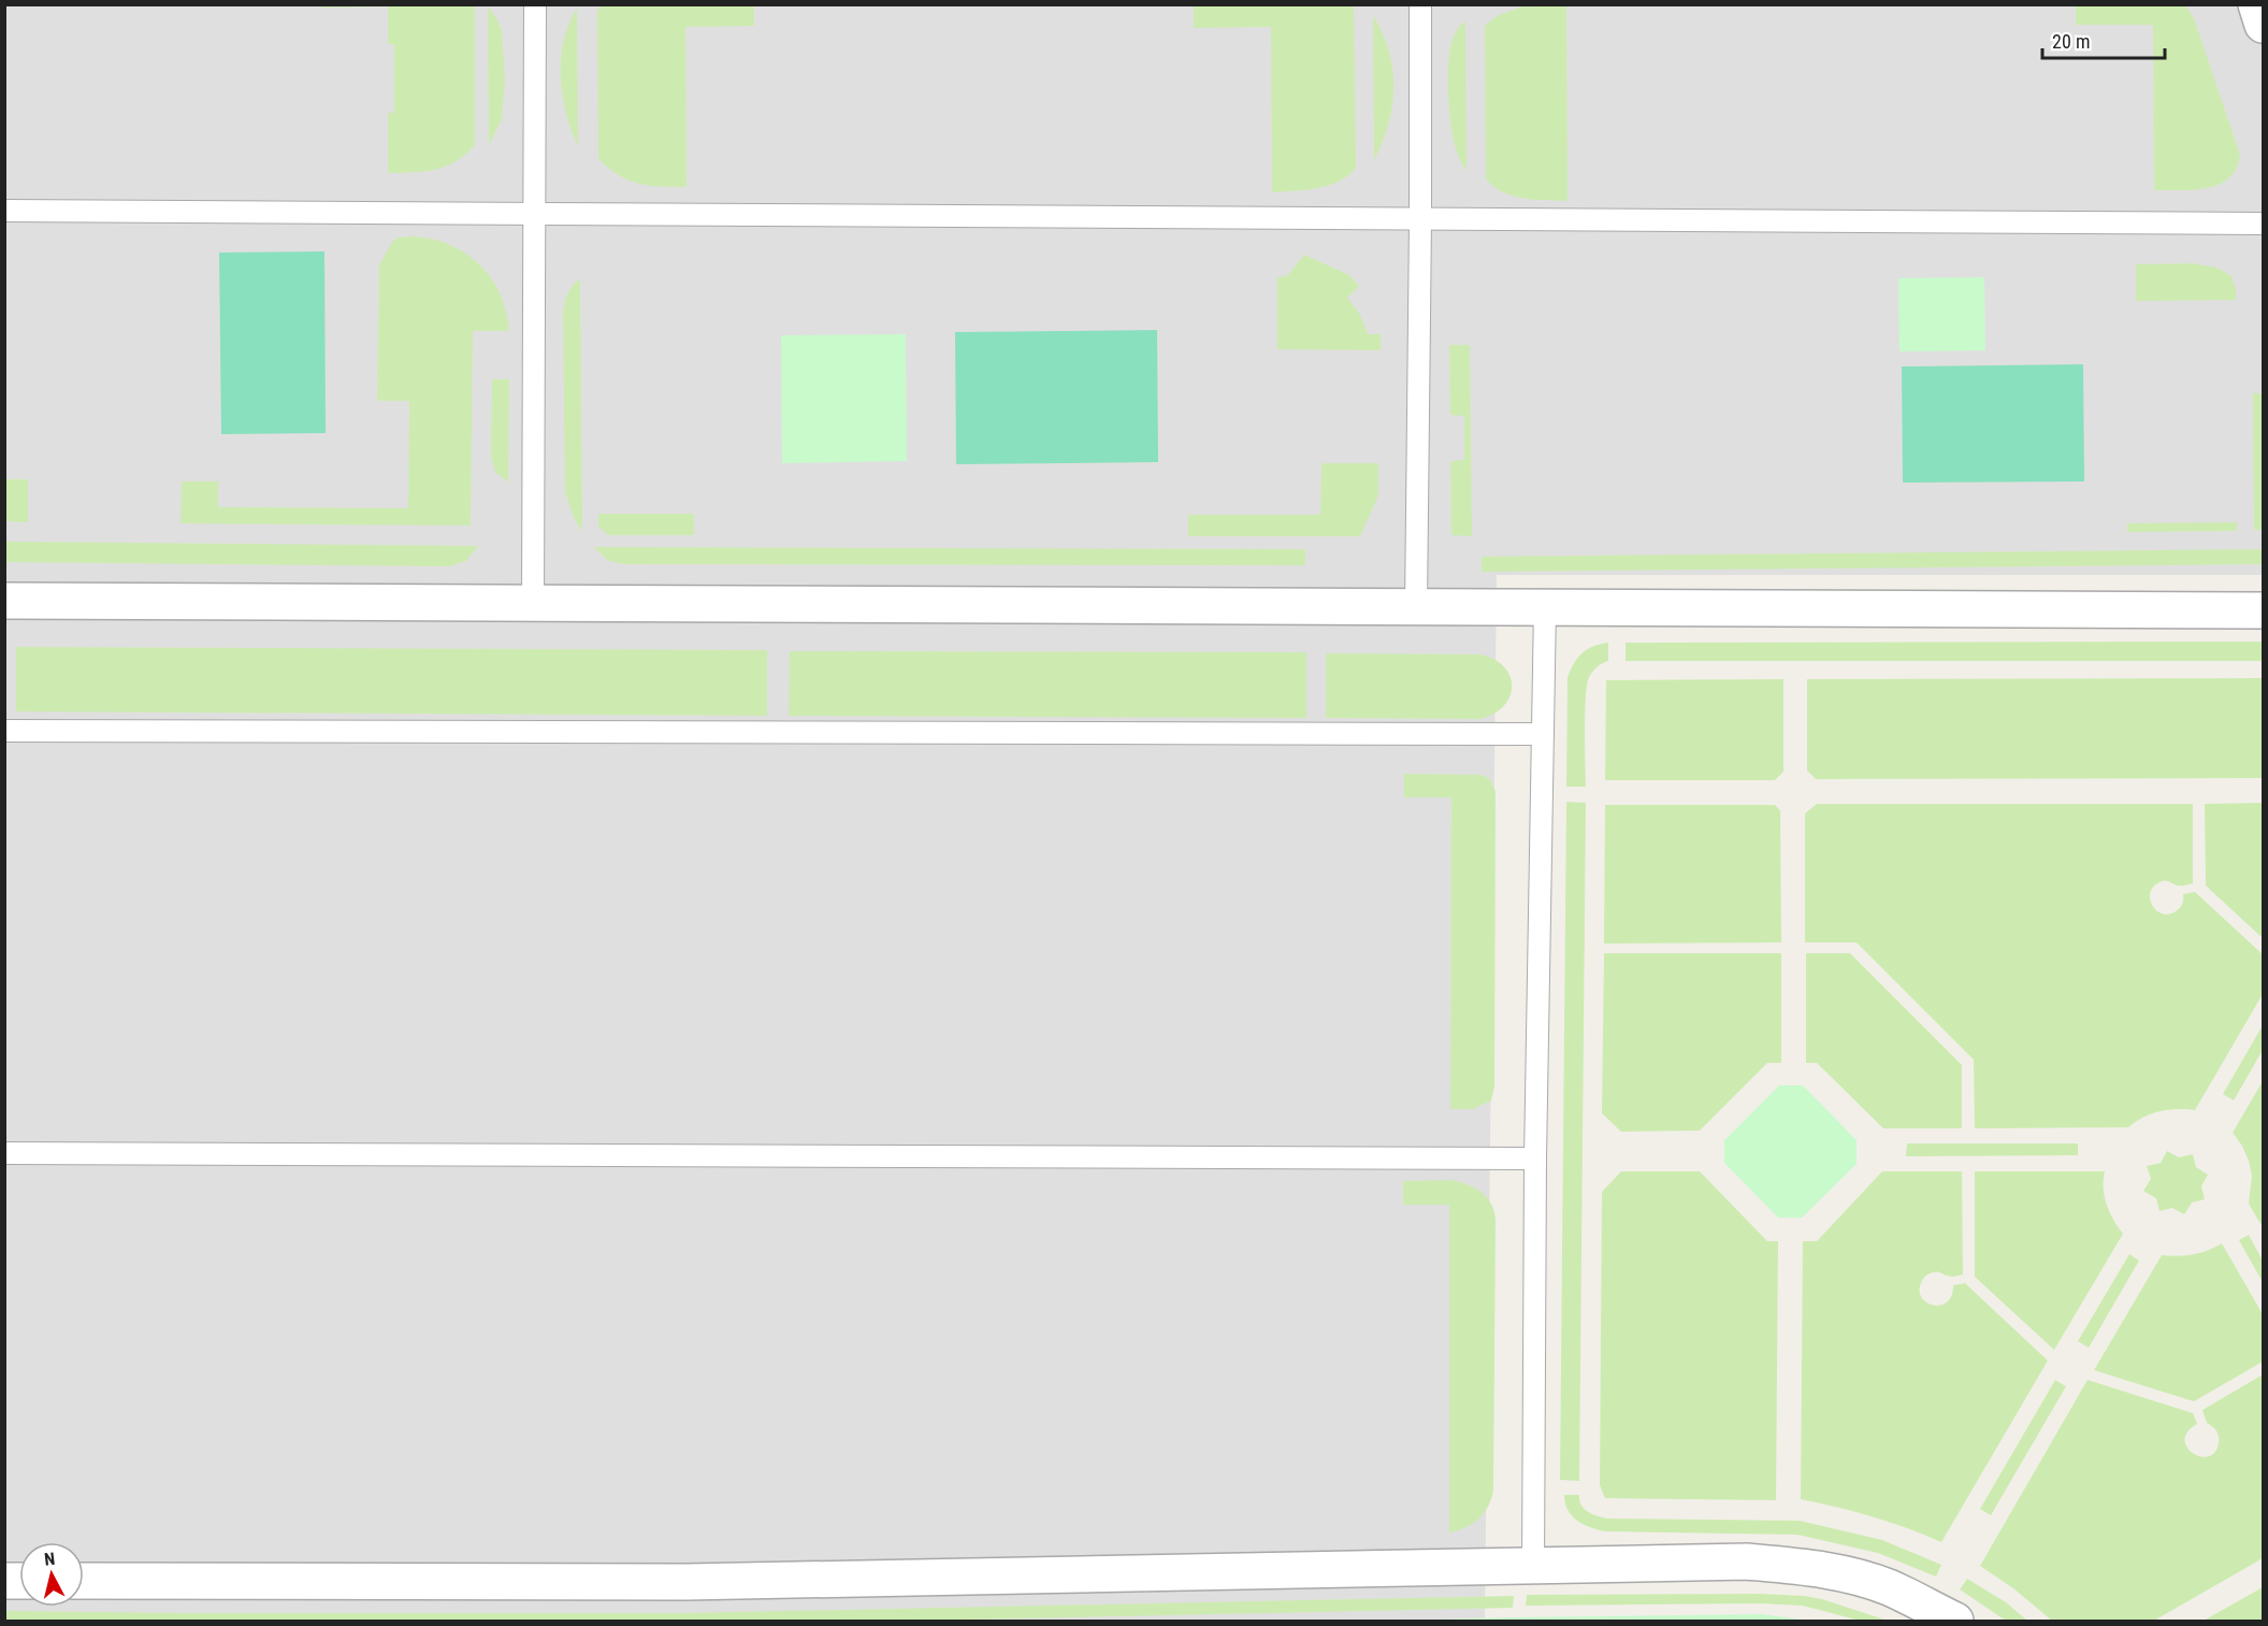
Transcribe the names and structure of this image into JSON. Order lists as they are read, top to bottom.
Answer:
{
  "scale_bar": "20 m",
  "north": "top"
}
